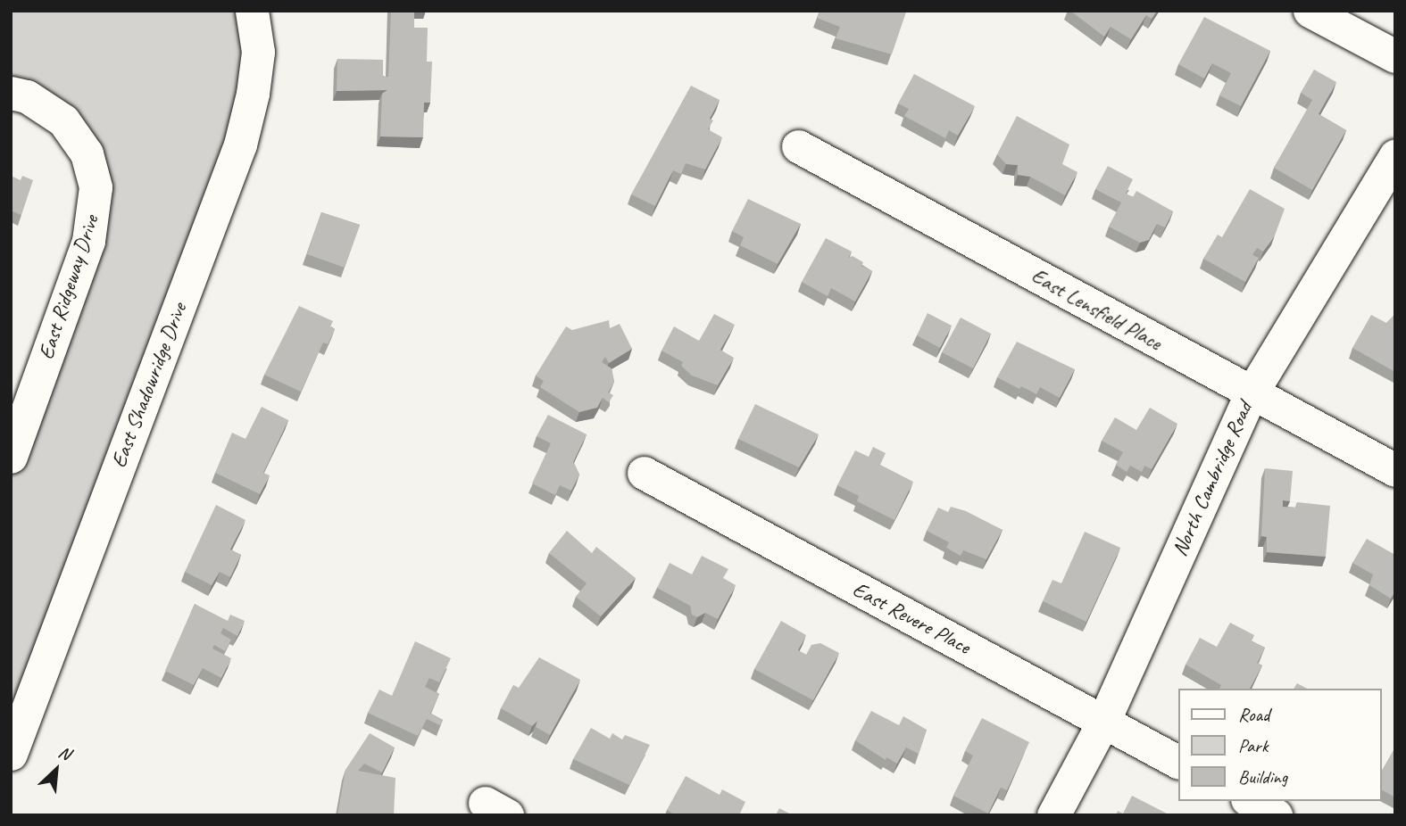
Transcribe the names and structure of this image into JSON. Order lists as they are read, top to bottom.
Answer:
{
  "streets": {
    "street": [
      "East Ridgeway Drive",
      "East Lensfield Place",
      "East Shadowridge Drive",
      "North Cambridge Road",
      "East Revere Place"
    ]
  },
  "crossings": [
    ["East Lensfield Place", "North Cambridge Road"],
    ["North Cambridge Road", "East Revere Place"]
  ],
  "legend": ["Road", "Park", "Building"],
  "north": "top right"
}
